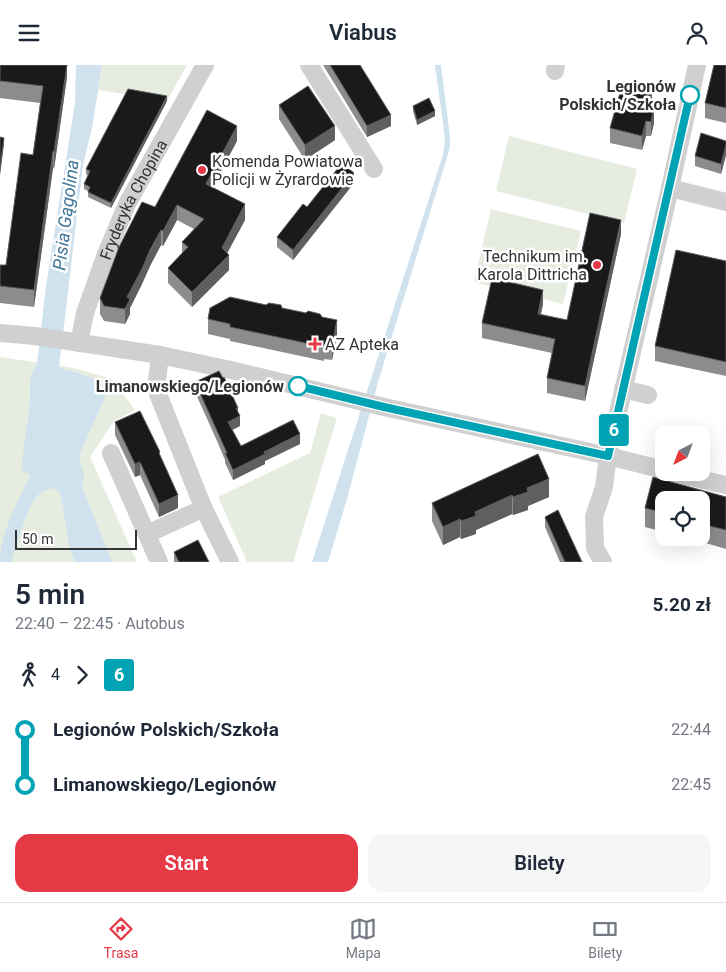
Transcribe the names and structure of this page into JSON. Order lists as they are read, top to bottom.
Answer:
{
  "streets": {
    "street": ["Fryderyka Chopina"]
  },
  "water": ["Pisia Gągolina"],
  "places": {
    "other": [
      "Legionów Polskich/Szkoła",
      "Komenda Powiatowa Policji w Żyrardowie",
      "Technikum im. Karola Dittricha",
      "Limanowskiego/Legionów"
    ],
    "health": ["AZ Apteka"]
  },
  "lines": ["bus line 6"],
  "scale_bar": "50 m",
  "north": "bottom left",
  "page": {
    "header": "Viabus",
    "on_map": "6",
    "scale": "50 m",
    "heading": ["5 min", "22:40 – 22:45 · Autobus", "5.20 zł"],
    "legs": ["4", "6"],
    "list": [
      {
        "name": "Legionów Polskich/Szkoła",
        "value": "22:44"
      },
      {
        "name": "Limanowskiego/Legionów",
        "value": "22:45"
      }
    ],
    "buttons": ["Start", "Bilety"],
    "tabs": ["Trasa", "Mapa", "Bilety"]
  }
}
